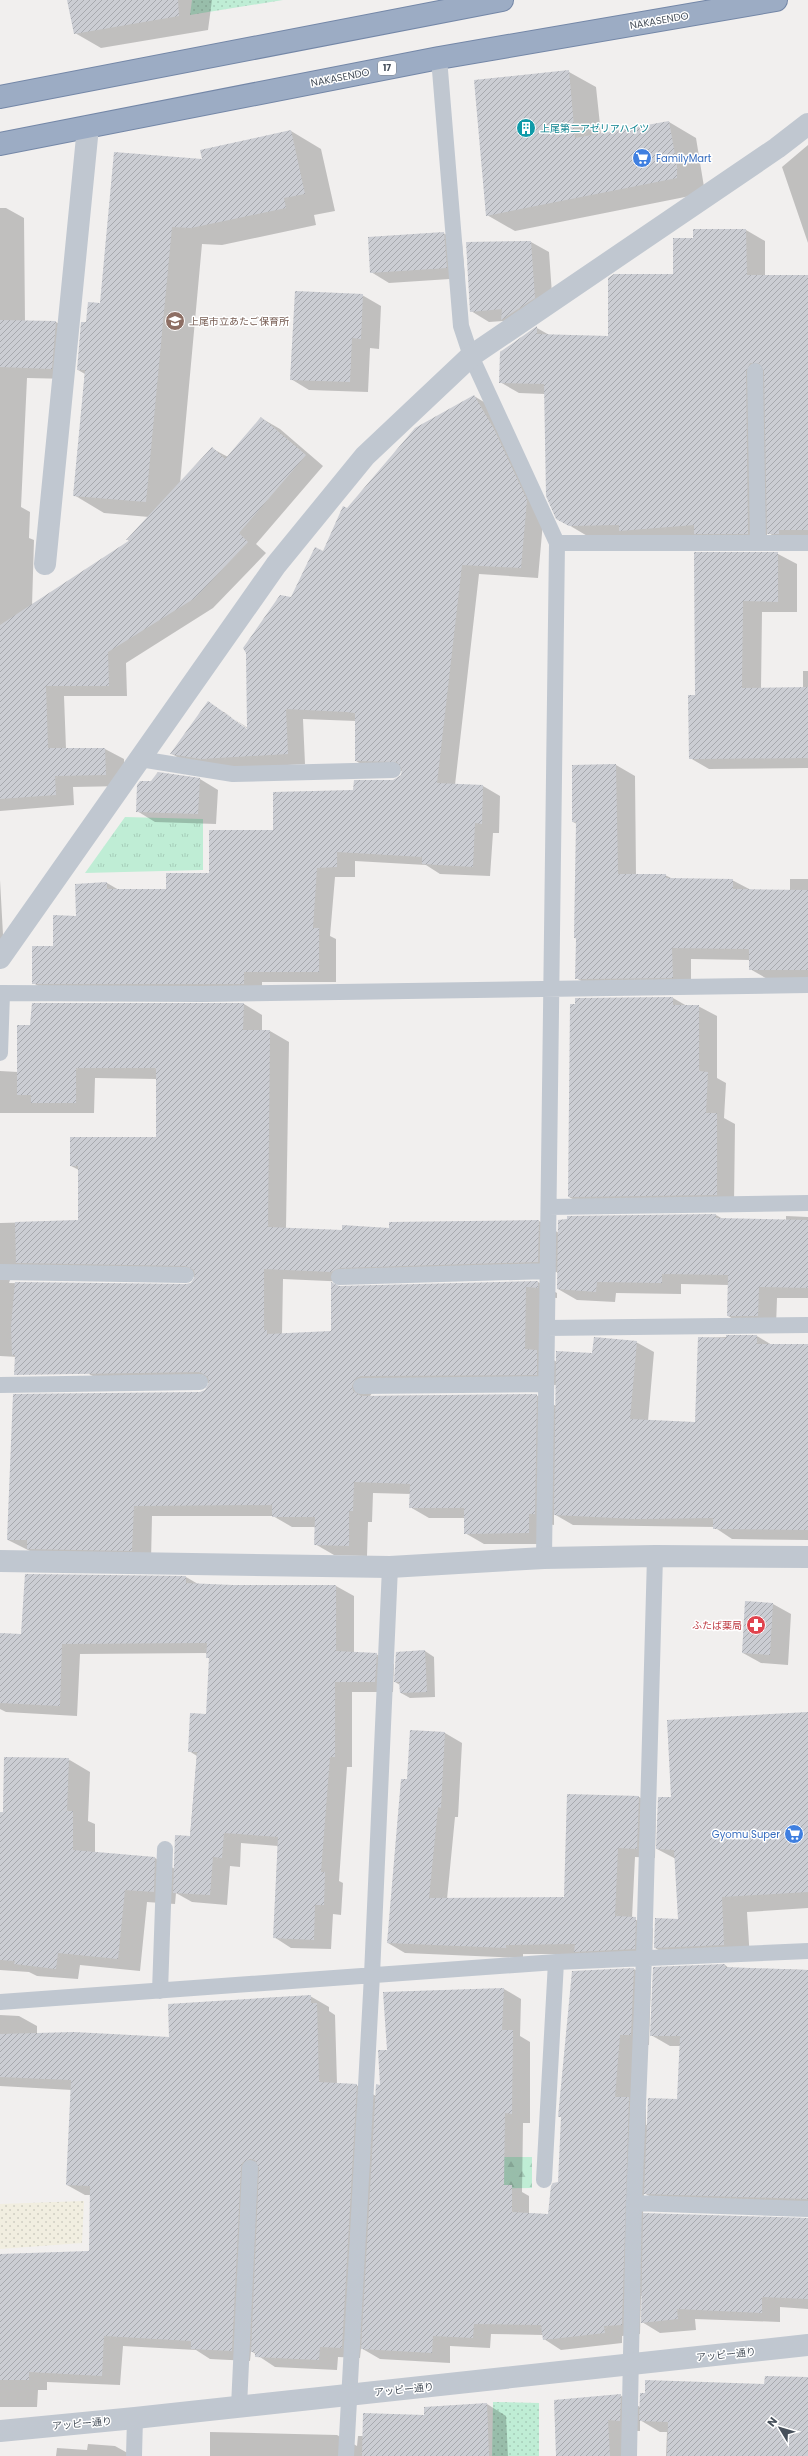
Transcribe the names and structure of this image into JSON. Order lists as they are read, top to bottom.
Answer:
{
  "streets": {
    "highway": ["NAKASENDO", "17"],
    "street": ["アッピー通り"]
  },
  "places": {
    "building": ["上尾第二アゼリアハイツ"],
    "supermarket": ["FamilyMart", "Gyomu Super"],
    "school or university": ["上尾市立あたご保育所"],
    "pharmacy": ["ふたば薬局"]
  },
  "north": "top left"
}
